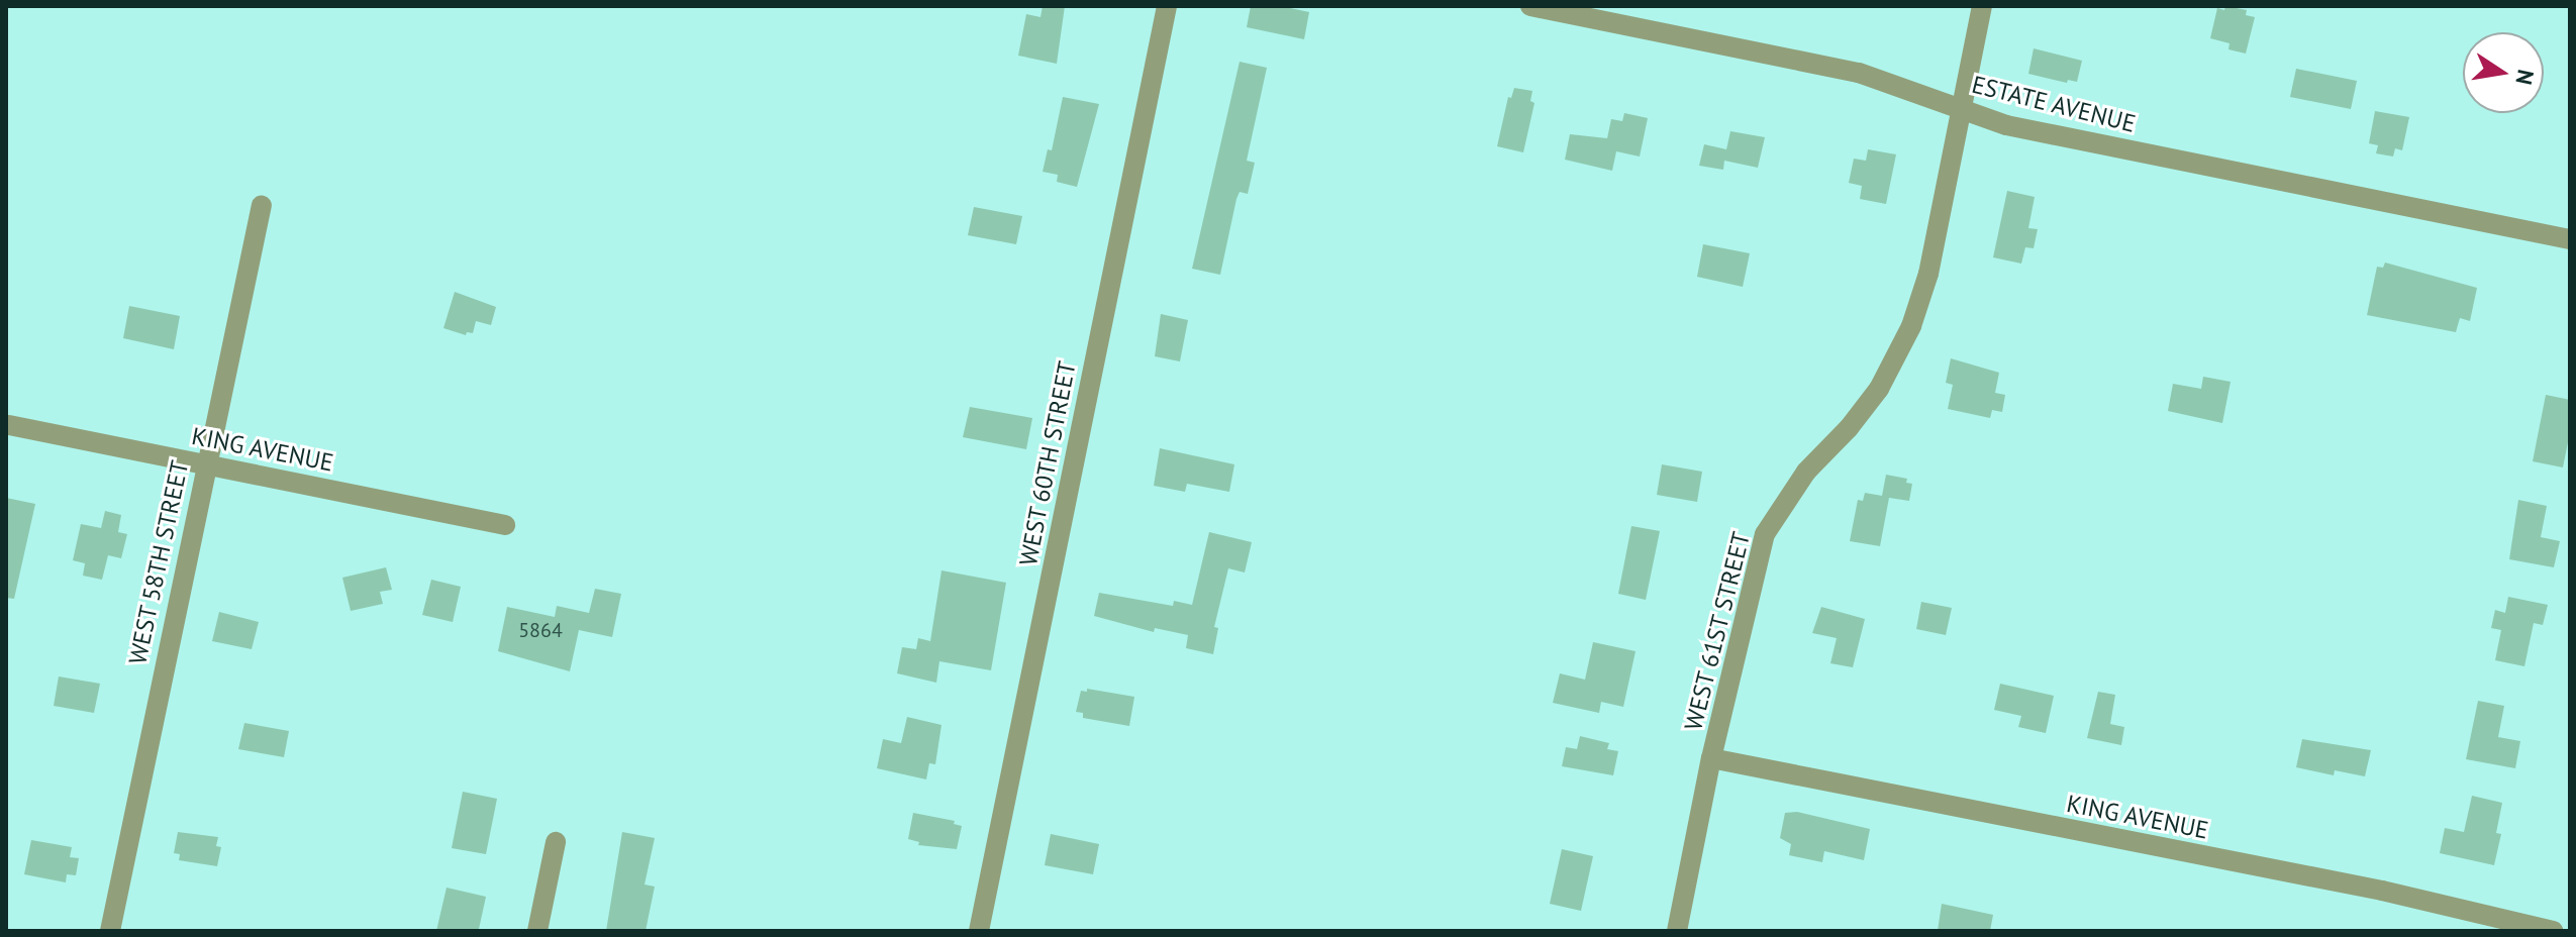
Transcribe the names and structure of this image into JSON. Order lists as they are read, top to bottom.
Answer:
{
  "streets": {
    "street": [
      "ESTATE AVENUE",
      "KING AVENUE",
      "WEST 60TH STREET",
      "WEST 58TH STREET",
      "WEST 61ST STREET"
    ]
  },
  "crossings": [
    ["ESTATE AVENUE", "WEST 61ST STREET"],
    ["KING AVENUE", "WEST 58TH STREET"],
    ["KING AVENUE", "WEST 61ST STREET"]
  ],
  "house_numbers": ["5864"],
  "north": "right"
}
